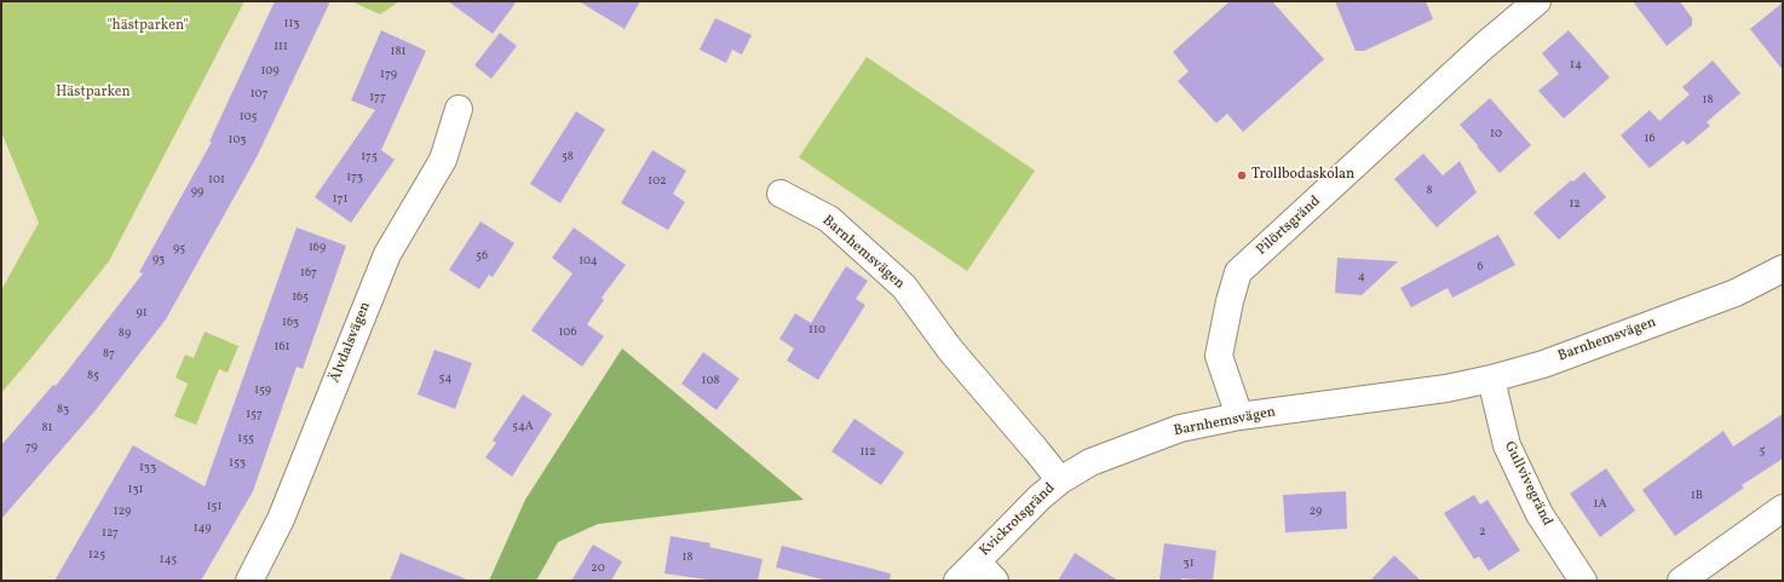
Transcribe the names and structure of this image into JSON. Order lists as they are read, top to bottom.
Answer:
{
  "streets": {
    "street": [
      "Pilörtsgränd",
      "Barnhemsvägen",
      "Älvdalsvägen",
      "Gullvivegränd",
      "Kvickrotsgränd"
    ]
  },
  "crossings": [
    ["Pilörtsgränd", "Barnhemsvägen"],
    ["Barnhemsvägen", "Gullvivegränd"],
    ["Barnhemsvägen", "Kvickrotsgränd"]
  ],
  "parks": ["\"hästparken\"", "Hästparken"],
  "places": ["Trollbodaskolan"],
  "house_numbers": [
    "113",
    "111",
    "181",
    "14",
    "109",
    "179",
    "107",
    "177",
    "18",
    "105",
    "10",
    "16",
    "103",
    "175",
    "58",
    "173",
    "101",
    "102",
    "8",
    "99",
    "171",
    "12",
    "169",
    "95",
    "56",
    "93",
    "104",
    "6",
    "167",
    "4",
    "165",
    "91",
    "163",
    "110",
    "106",
    "89",
    "161",
    "87",
    "85",
    "54",
    "108",
    "159",
    "83",
    "157",
    "54A",
    "81",
    "155",
    "79",
    "5",
    "112",
    "153",
    "133",
    "131",
    "1B",
    "1A",
    "151",
    "129",
    "29",
    "149",
    "2",
    "127",
    "125",
    "18",
    "145",
    "31",
    "20"
  ]
}
